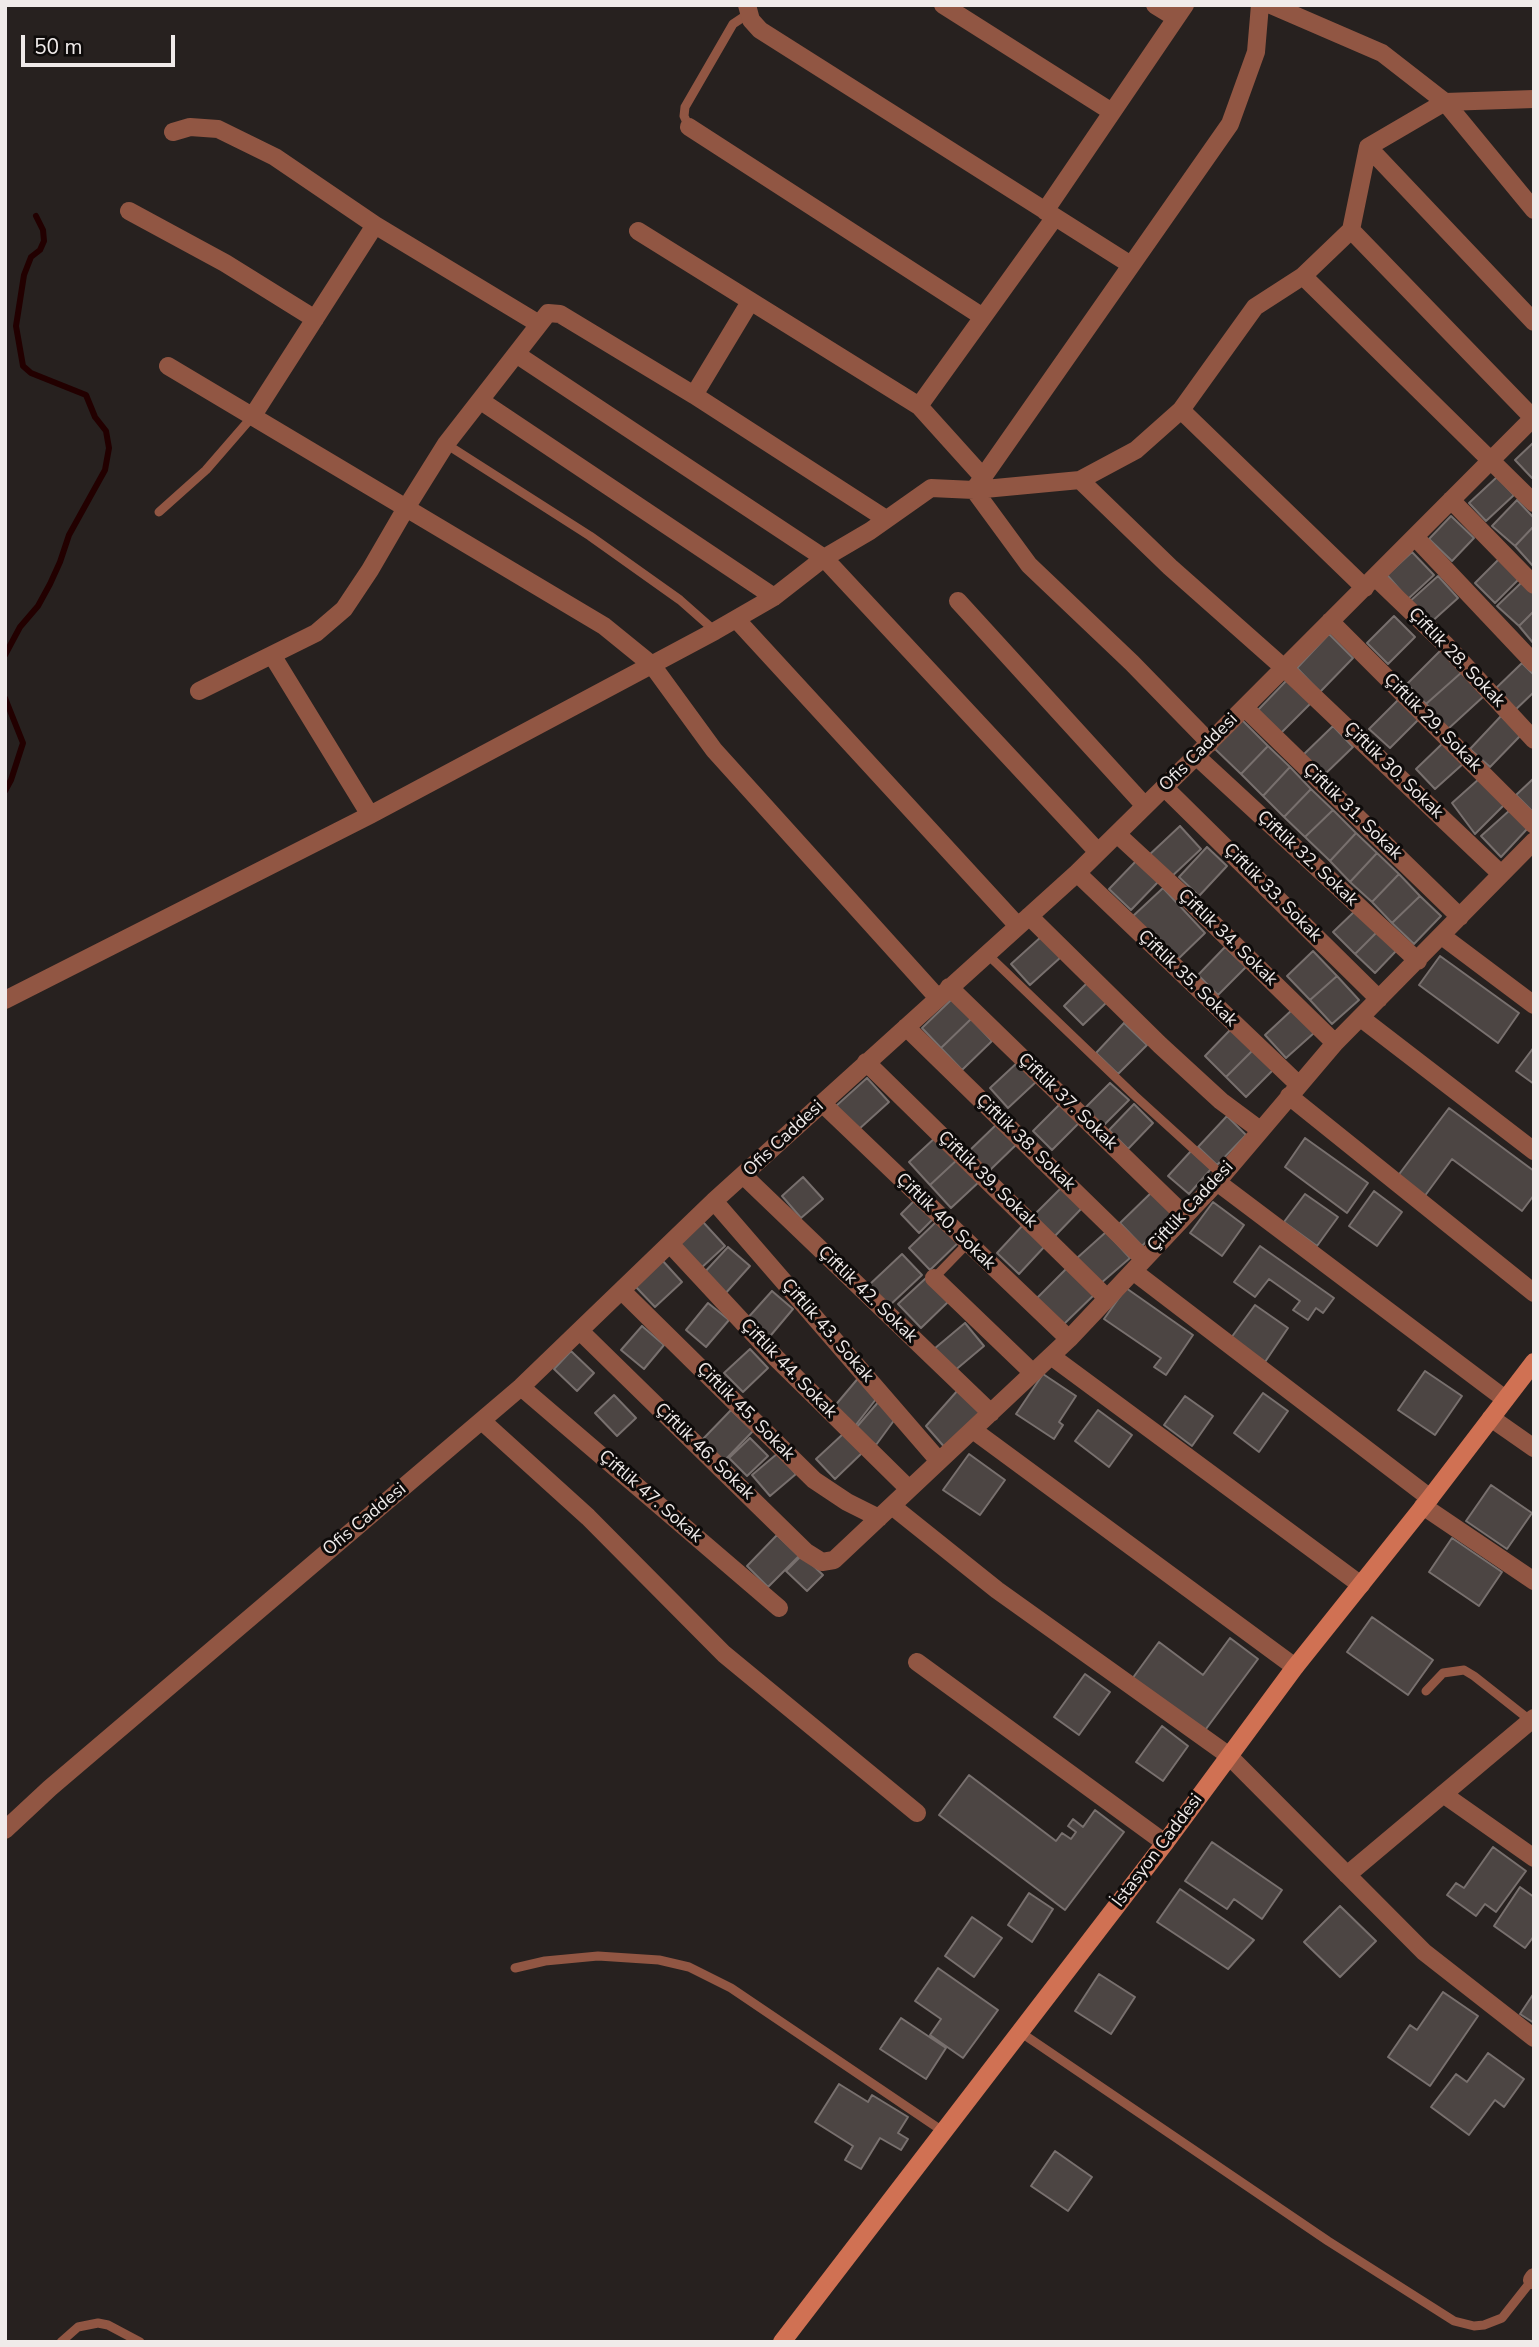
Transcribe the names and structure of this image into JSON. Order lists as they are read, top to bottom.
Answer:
{
  "streets": {
    "main road": ["İstasyon Caddesi"],
    "street": [
      "Çiftlik 28. Sokak",
      "Çiftlik 29. Sokak",
      "Ofis Caddesi",
      "Çiftlik 30. Sokak",
      "Çiftlik 31. Sokak",
      "Çiftlik 32. Sokak",
      "Çiftlik 33. Sokak",
      "Çiftlik 34. Sokak",
      "Çiftlik 35. Sokak",
      "Çiftlik 37. Sokak",
      "Çiftlik 38. Sokak",
      "Çiftlik 39. Sokak",
      "Çiftlik Caddesi",
      "Çiftlik 40. Sokak",
      "Çiftlik 42. Sokak",
      "Çiftlik 43. Sokak",
      "Çiftlik 44. Sokak",
      "Çiftlik 45. Sokak",
      "Çiftlik 46. Sokak",
      "Çiftlik 47. Sokak"
    ]
  },
  "crossings": [
    ["Çiftlik 28. Sokak", "Ofis Caddesi"],
    ["Çiftlik 29. Sokak", "Ofis Caddesi"],
    ["Ofis Caddesi", "Çiftlik 30. Sokak"],
    ["Ofis Caddesi", "Çiftlik 31. Sokak"],
    ["Ofis Caddesi", "Çiftlik 32. Sokak"],
    ["Ofis Caddesi", "Çiftlik 33. Sokak"],
    ["Ofis Caddesi", "Çiftlik 34. Sokak"],
    ["Ofis Caddesi", "Çiftlik 35. Sokak"],
    ["Ofis Caddesi", "Çiftlik 37. Sokak"],
    ["Ofis Caddesi", "Çiftlik 38. Sokak"],
    ["Ofis Caddesi", "Çiftlik 39. Sokak"],
    ["Ofis Caddesi", "Çiftlik 40. Sokak"],
    ["Ofis Caddesi", "Çiftlik 42. Sokak"],
    ["Ofis Caddesi", "Çiftlik 43. Sokak"],
    ["Ofis Caddesi", "Çiftlik 44. Sokak"],
    ["Ofis Caddesi", "Çiftlik 45. Sokak"],
    ["Ofis Caddesi", "Çiftlik 46. Sokak"],
    ["Ofis Caddesi", "Çiftlik 47. Sokak"],
    ["Çiftlik 30. Sokak", "Çiftlik Caddesi"],
    ["Çiftlik 31. Sokak", "Çiftlik Caddesi"],
    ["Çiftlik 32. Sokak", "Çiftlik Caddesi"],
    ["Çiftlik 33. Sokak", "Çiftlik Caddesi"],
    ["Çiftlik 34. Sokak", "Çiftlik Caddesi"],
    ["Çiftlik 35. Sokak", "Çiftlik Caddesi"],
    ["Çiftlik 37. Sokak", "Çiftlik Caddesi"],
    ["Çiftlik 38. Sokak", "Çiftlik Caddesi"],
    ["Çiftlik 38. Sokak", "İstasyon Caddesi"],
    ["Çiftlik 39. Sokak", "Çiftlik Caddesi"],
    ["Çiftlik Caddesi", "Çiftlik 40. Sokak"],
    ["Çiftlik Caddesi", "Çiftlik 42. Sokak"],
    ["Çiftlik Caddesi", "Çiftlik 43. Sokak"],
    ["Çiftlik Caddesi", "Çiftlik 44. Sokak"],
    ["Çiftlik Caddesi", "Çiftlik 45. Sokak"],
    ["Çiftlik Caddesi", "Çiftlik 46. Sokak"],
    ["Çiftlik 45. Sokak", "İstasyon Caddesi"]
  ],
  "scale_bar": "50 m"
}
